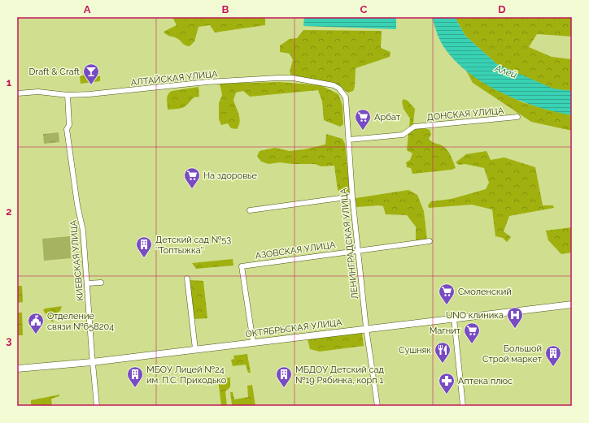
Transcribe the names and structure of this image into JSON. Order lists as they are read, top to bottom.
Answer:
{
  "streets": {
    "main road": ["ОКТЯБРЬСКАЯ УЛИЦА"],
    "street": [
      "АЛТАЙСКАЯ УЛИЦА",
      "ДОНСКАЯ УЛИЦА",
      "ЛЕНИНГРАДСКАЯ УЛИЦА",
      "АЗОВСКАЯ УЛИЦА",
      "КИЕВСКАЯ УЛИЦА"
    ]
  },
  "crossings": [
    ["АЛТАЙСКАЯ УЛИЦА", "ЛЕНИНГРАДСКАЯ УЛИЦА"],
    ["АЛТАЙСКАЯ УЛИЦА", "КИЕВСКАЯ УЛИЦА"],
    ["ДОНСКАЯ УЛИЦА", "ЛЕНИНГРАДСКАЯ УЛИЦА"],
    ["ЛЕНИНГРАДСКАЯ УЛИЦА", "АЗОВСКАЯ УЛИЦА"],
    ["ЛЕНИНГРАДСКАЯ УЛИЦА", "ОКТЯБРЬСКАЯ УЛИЦА"],
    ["АЗОВСКАЯ УЛИЦА", "ОКТЯБРЬСКАЯ УЛИЦА"],
    ["КИЕВСКАЯ УЛИЦА", "ОКТЯБРЬСКАЯ УЛИЦА"]
  ],
  "water": ["Алей"],
  "places": {
    "bar": ["Draft & Craft"],
    "supermarket": [
      "Арбат",
      "На здоровье",
      "Смоленский",
      "Магнит"
    ],
    "building": [
      "Детский сад №53 ''Топтыжка''",
      "Большой Строй маркет",
      "МБОУ Лицей №24 им. П.С. Приходько",
      "МБДОУ Детский сад №19 Рябинка, корп 1"
    ],
    "hospital": ["UNO клиника"],
    "public building": ["Отделение связи №658204"],
    "restaurant": ["Сушняк"],
    "pharmacy": ["Аптека плюс"]
  },
  "grid": {
    "columns": [
      "A",
      "B",
      "C",
      "D"
    ],
    "rows": ["1", "2", "3"]
  }
}
